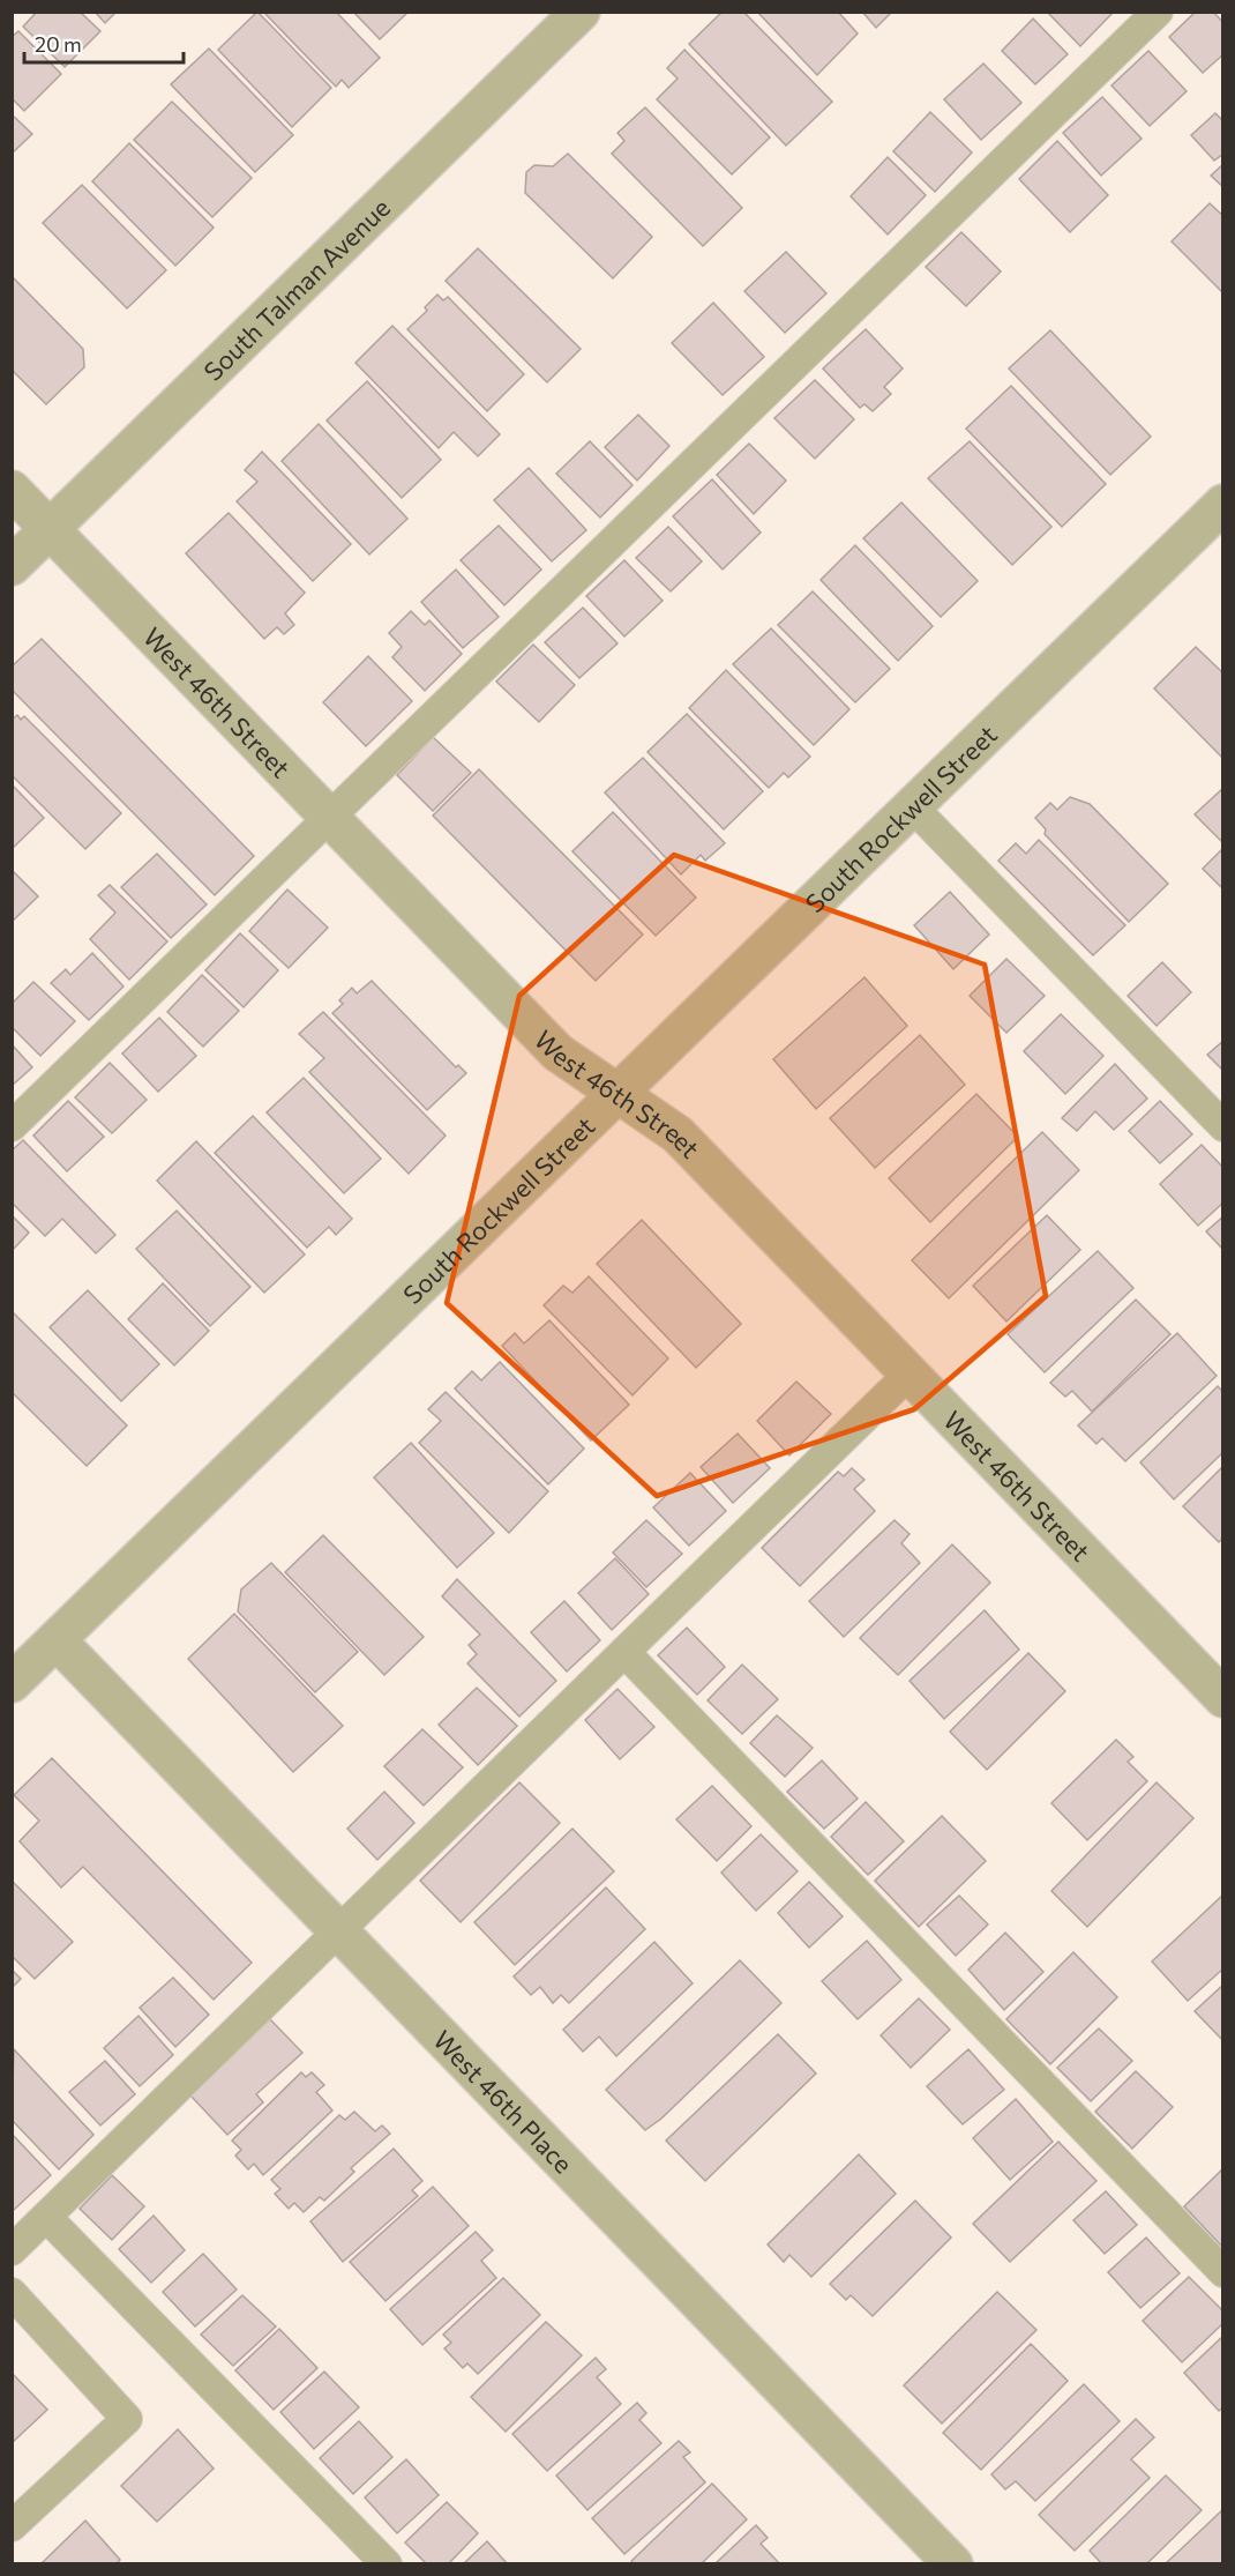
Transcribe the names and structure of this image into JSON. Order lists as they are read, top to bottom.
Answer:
{
  "streets": {
    "street": [
      "South Talman Avenue",
      "West 46th Street",
      "South Rockwell Street",
      "West 46th Place"
    ]
  },
  "crossings": [
    ["South Talman Avenue", "West 46th Street"],
    ["West 46th Street", "South Rockwell Street"],
    ["South Rockwell Street", "West 46th Place"]
  ],
  "scale_bar": "20 m"
}
